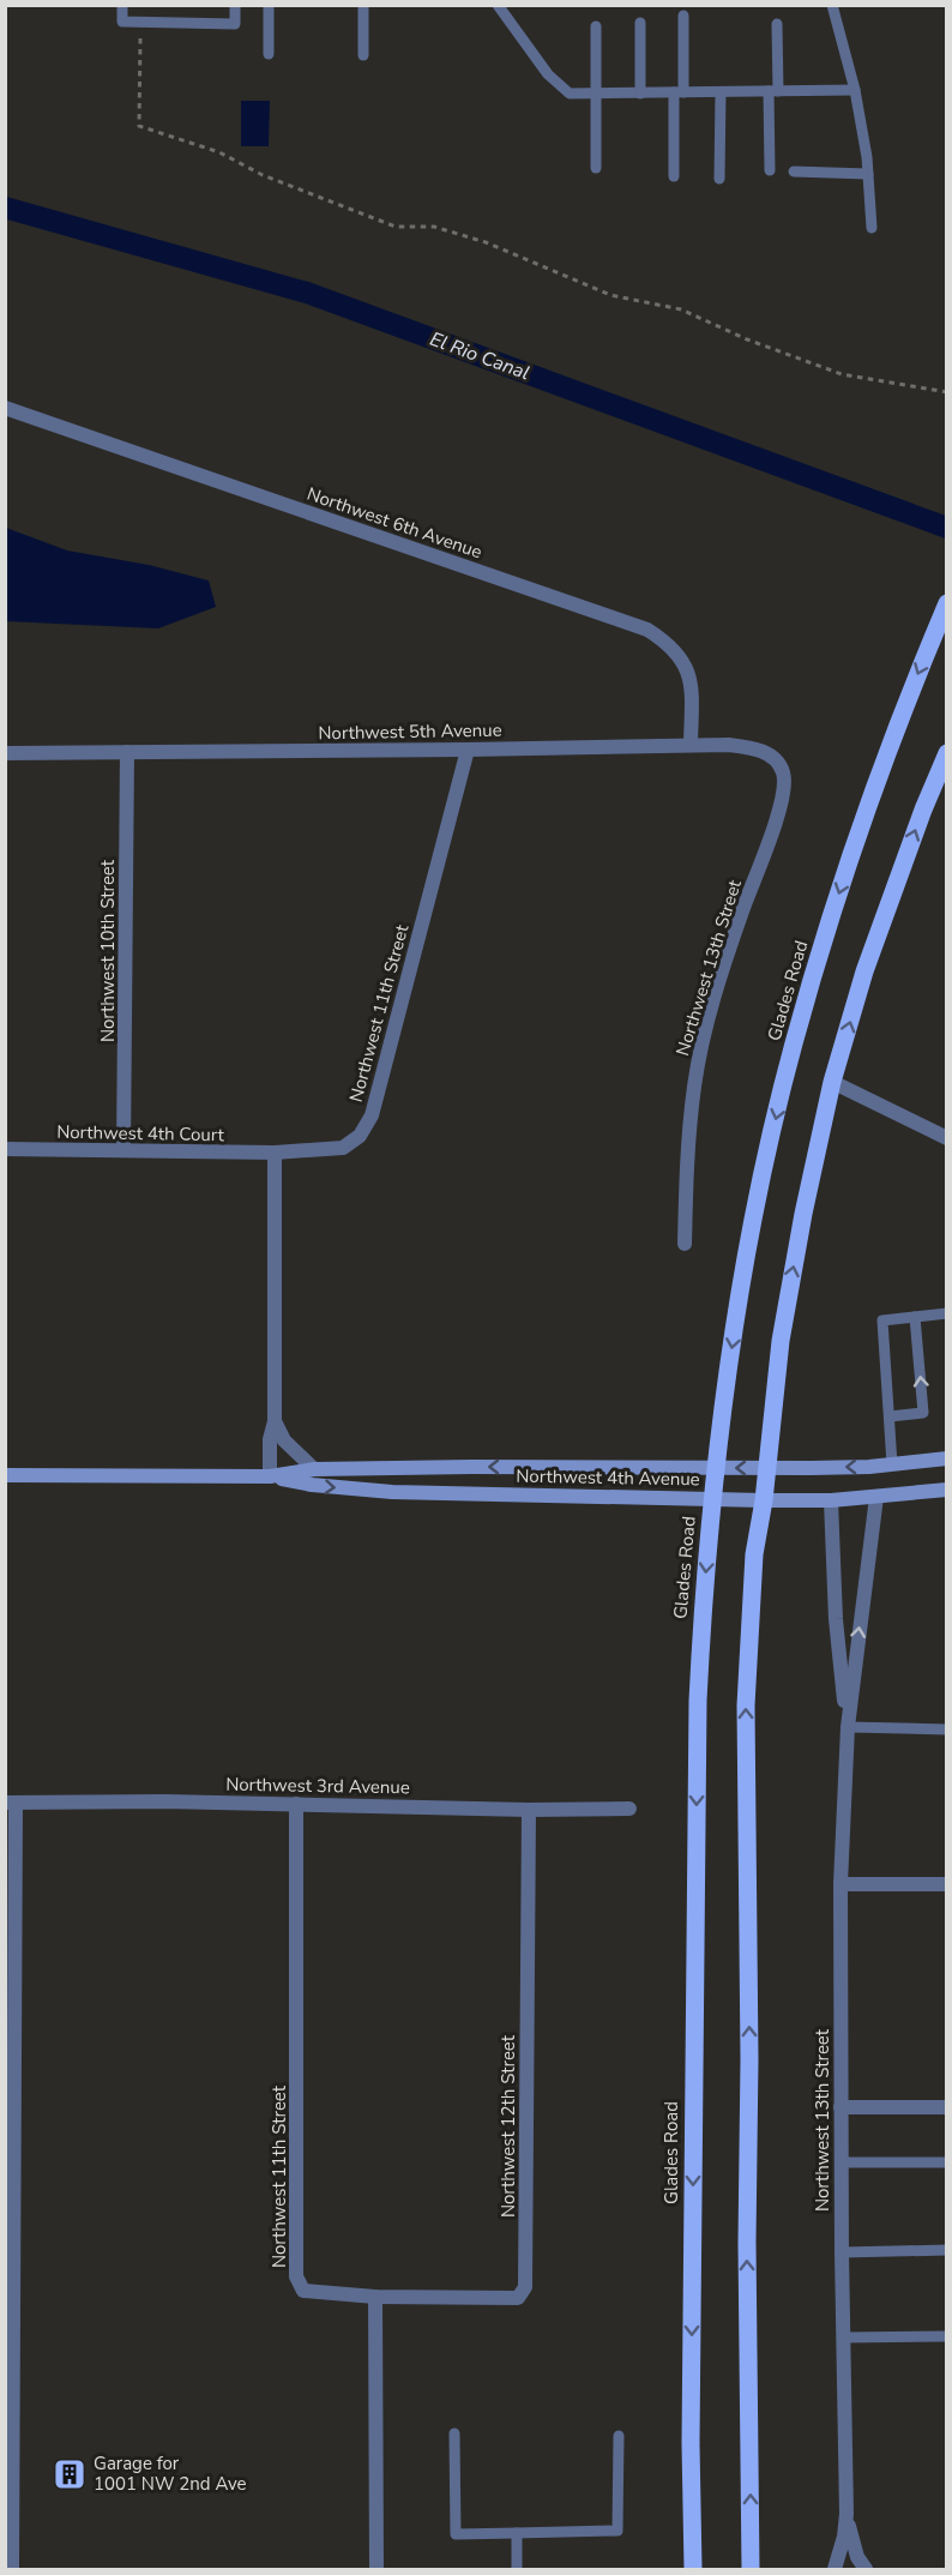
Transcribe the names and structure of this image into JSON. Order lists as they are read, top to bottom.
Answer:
{
  "streets": {
    "main road": ["Glades Road"],
    "street": [
      "Northwest 6th Avenue",
      "Northwest 5th Avenue",
      "Northwest 10th Street",
      "Northwest 13th Street",
      "Northwest 11th Street",
      "Northwest 4th Court",
      "Northwest 4th Avenue",
      "Northwest 3rd Avenue",
      "Northwest 12th Street"
    ]
  },
  "crossings": [
    ["Northwest 6th Avenue", "Northwest 5th Avenue"],
    ["Northwest 5th Avenue", "Northwest 10th Street"],
    ["Northwest 5th Avenue", "Northwest 13th Street"],
    ["Northwest 5th Avenue", "Northwest 11th Street"],
    ["Northwest 10th Street", "Northwest 4th Court"],
    ["Northwest 13th Street", "Northwest 4th Avenue"],
    ["Glades Road", "Northwest 4th Avenue"],
    ["Northwest 11th Street", "Northwest 4th Court"],
    ["Northwest 11th Street", "Northwest 3rd Avenue"],
    ["Northwest 11th Street", "Northwest 12th Street"],
    ["Northwest 3rd Avenue", "Northwest 12th Street"]
  ],
  "water": ["El Rio Canal"],
  "places": {
    "building": ["Garage for 1001 NW 2nd Ave"]
  }
}
